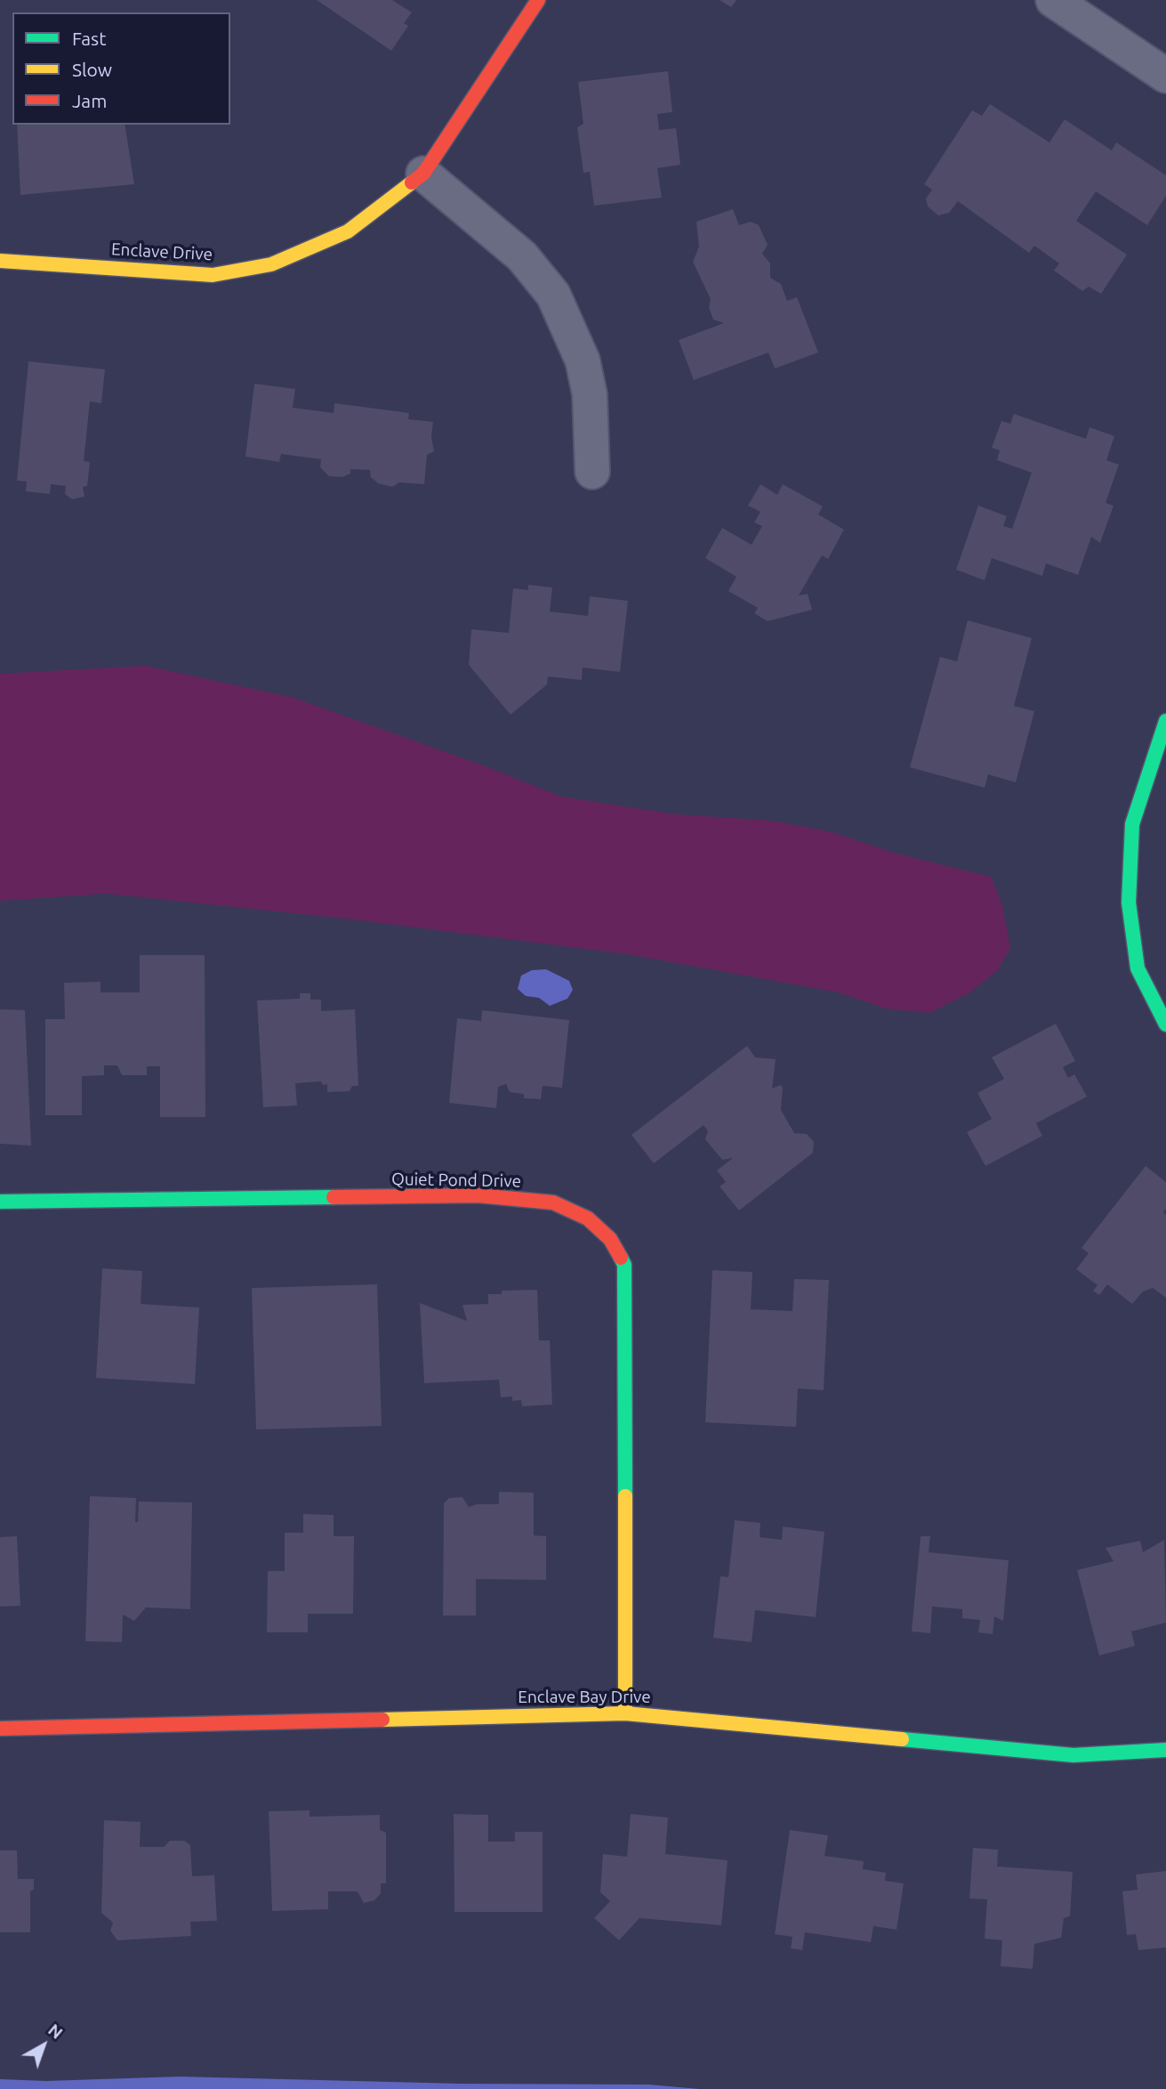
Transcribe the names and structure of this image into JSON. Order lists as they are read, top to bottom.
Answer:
{
  "streets": {
    "street": ["Enclave Drive", "Quiet Pond Drive", "Enclave Bay Drive"]
  },
  "crossings": [
    ["Quiet Pond Drive", "Enclave Bay Drive"]
  ],
  "legend": ["Fast", "Slow", "Jam"],
  "north": "top right"
}
